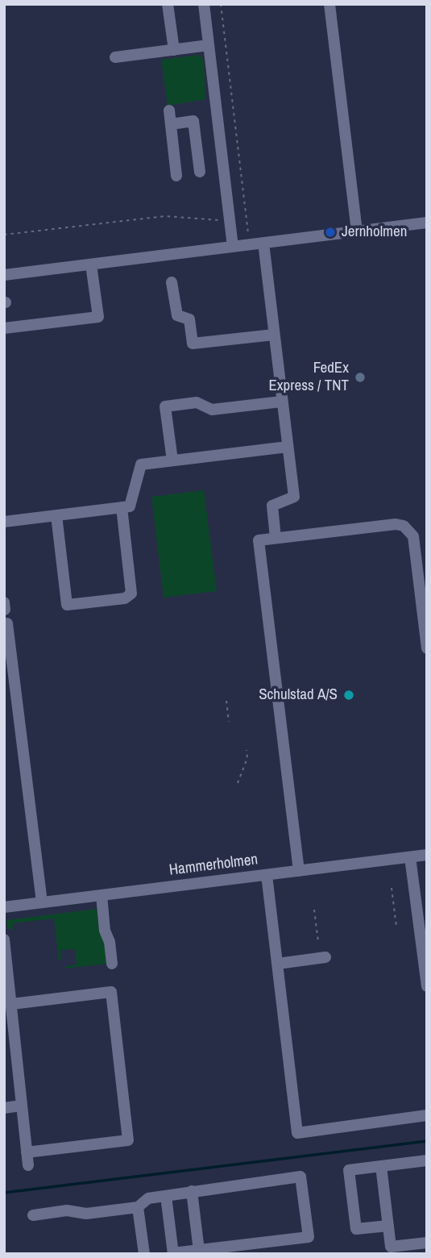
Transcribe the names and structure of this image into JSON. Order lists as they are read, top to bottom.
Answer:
{
  "streets": {
    "street": ["Hammerholmen"]
  },
  "places": ["Jernholmen", "FedEx Express / TNT", "Schulstad A/S"]
}
